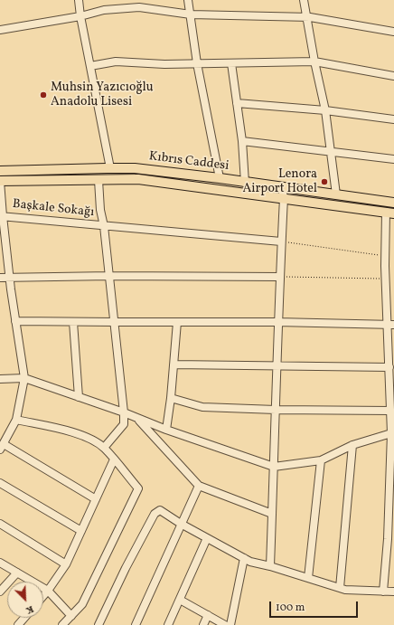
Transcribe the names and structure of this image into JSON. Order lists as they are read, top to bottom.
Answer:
{
  "streets": {
    "main road": ["Kıbrıs Caddesi"],
    "street": ["Başkale Sokağı"]
  },
  "places": ["Muhsin Yazıcıoğlu Anadolu Lisesi", "Lenora Airport Hotel"],
  "scale_bar": "100 m",
  "north": "bottom right"
}
